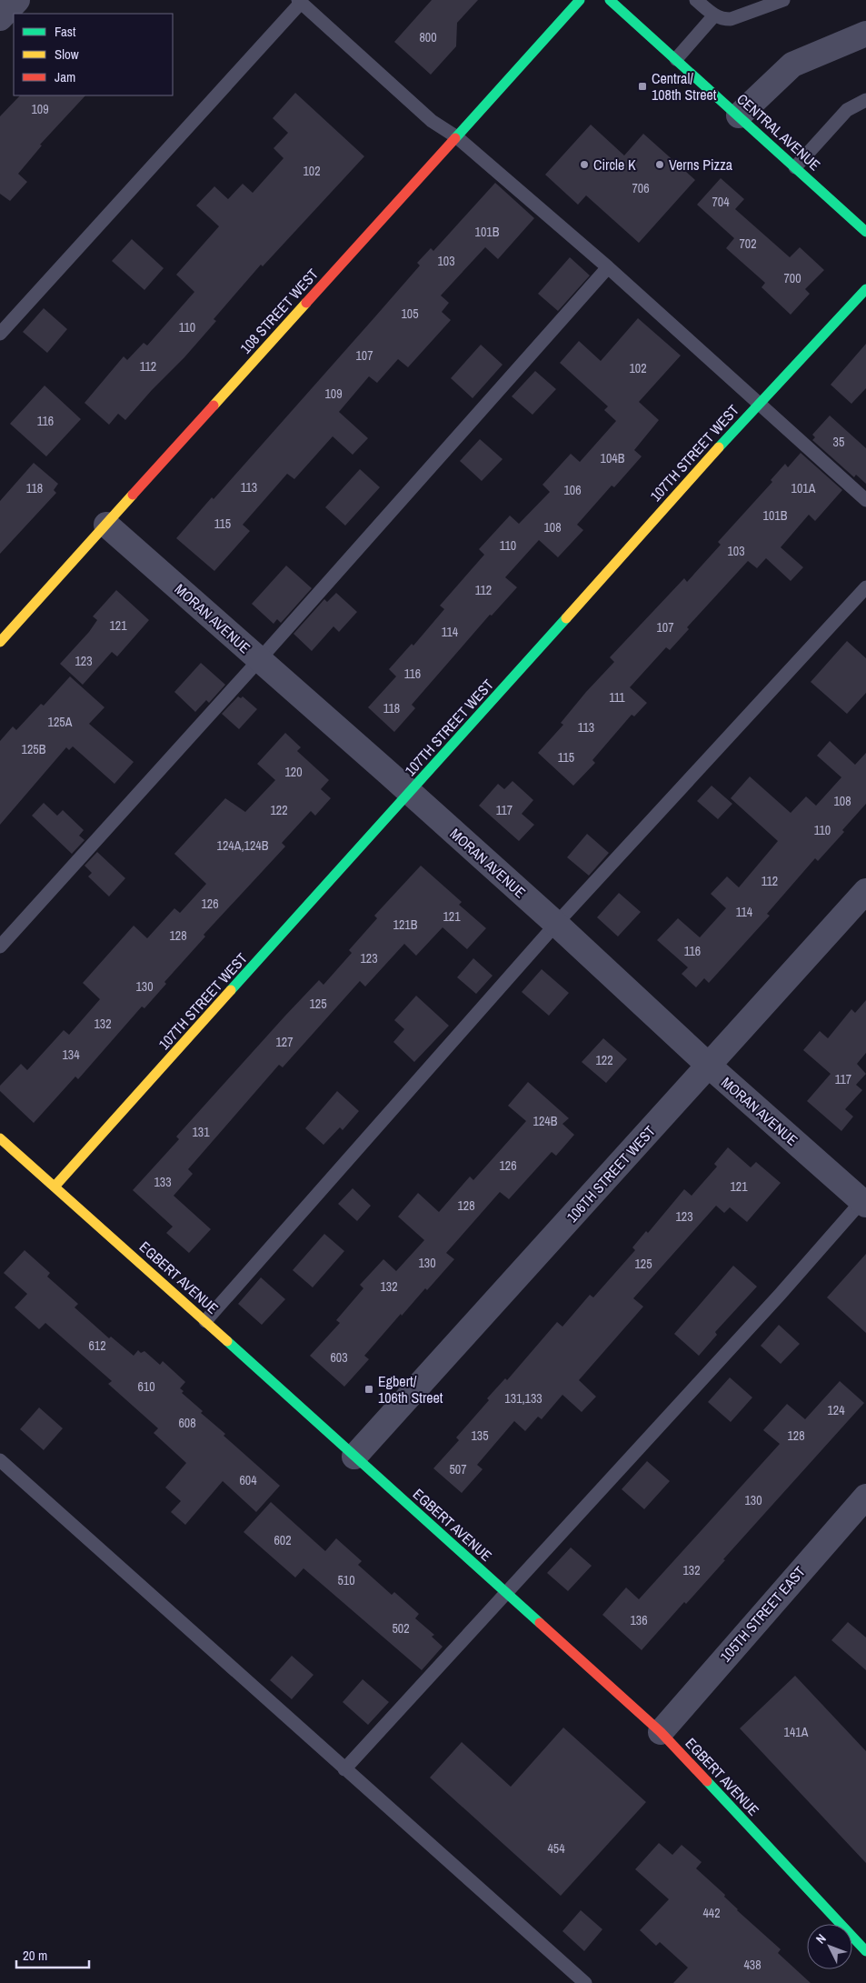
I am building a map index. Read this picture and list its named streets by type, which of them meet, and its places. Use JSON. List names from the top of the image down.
{
  "streets": {
    "street": [
      "CENTRAL AVENUE",
      "108 STREET WEST",
      "107TH STREET WEST",
      "MORAN AVENUE",
      "106TH STREET WEST",
      "EGBERT AVENUE",
      "105TH STREET EAST"
    ]
  },
  "crossings": [
    ["108 STREET WEST", "MORAN AVENUE"],
    ["107TH STREET WEST", "MORAN AVENUE"],
    ["107TH STREET WEST", "EGBERT AVENUE"],
    ["MORAN AVENUE", "106TH STREET WEST"],
    ["106TH STREET WEST", "EGBERT AVENUE"],
    ["EGBERT AVENUE", "105TH STREET EAST"]
  ],
  "places": {
    "transit": ["Central/ 108th Street", "Egbert/ 106th Street"],
    "other": ["Circle K", "Verns Pizza"]
  },
  "house_numbers": [
    "800",
    "109",
    "102",
    "706",
    "704",
    "101B",
    "702",
    "103",
    "700",
    "105",
    "110",
    "107",
    "112",
    "102",
    "109",
    "116",
    "35",
    "104B",
    "113",
    "118",
    "101A",
    "106",
    "101B",
    "115",
    "108",
    "110",
    "103",
    "112",
    "121",
    "107",
    "114",
    "123",
    "116",
    "111",
    "118",
    "125A",
    "113",
    "125B",
    "115",
    "120",
    "108",
    "122",
    "117",
    "110",
    "124A,124B",
    "112",
    "126",
    "114",
    "121",
    "121B",
    "128",
    "116",
    "123",
    "130",
    "125",
    "132",
    "127",
    "134",
    "122",
    "117",
    "124B",
    "131",
    "126",
    "133",
    "121",
    "128",
    "123",
    "130",
    "125",
    "132",
    "612",
    "603",
    "610",
    "131,133",
    "124",
    "608",
    "135",
    "128",
    "507",
    "604",
    "130",
    "602",
    "132",
    "510",
    "136",
    "502",
    "141A",
    "454",
    "442",
    "438"
  ],
  "legend": ["Fast", "Slow", "Jam"],
  "scale_bar": "20 m",
  "north": "top left"
}
